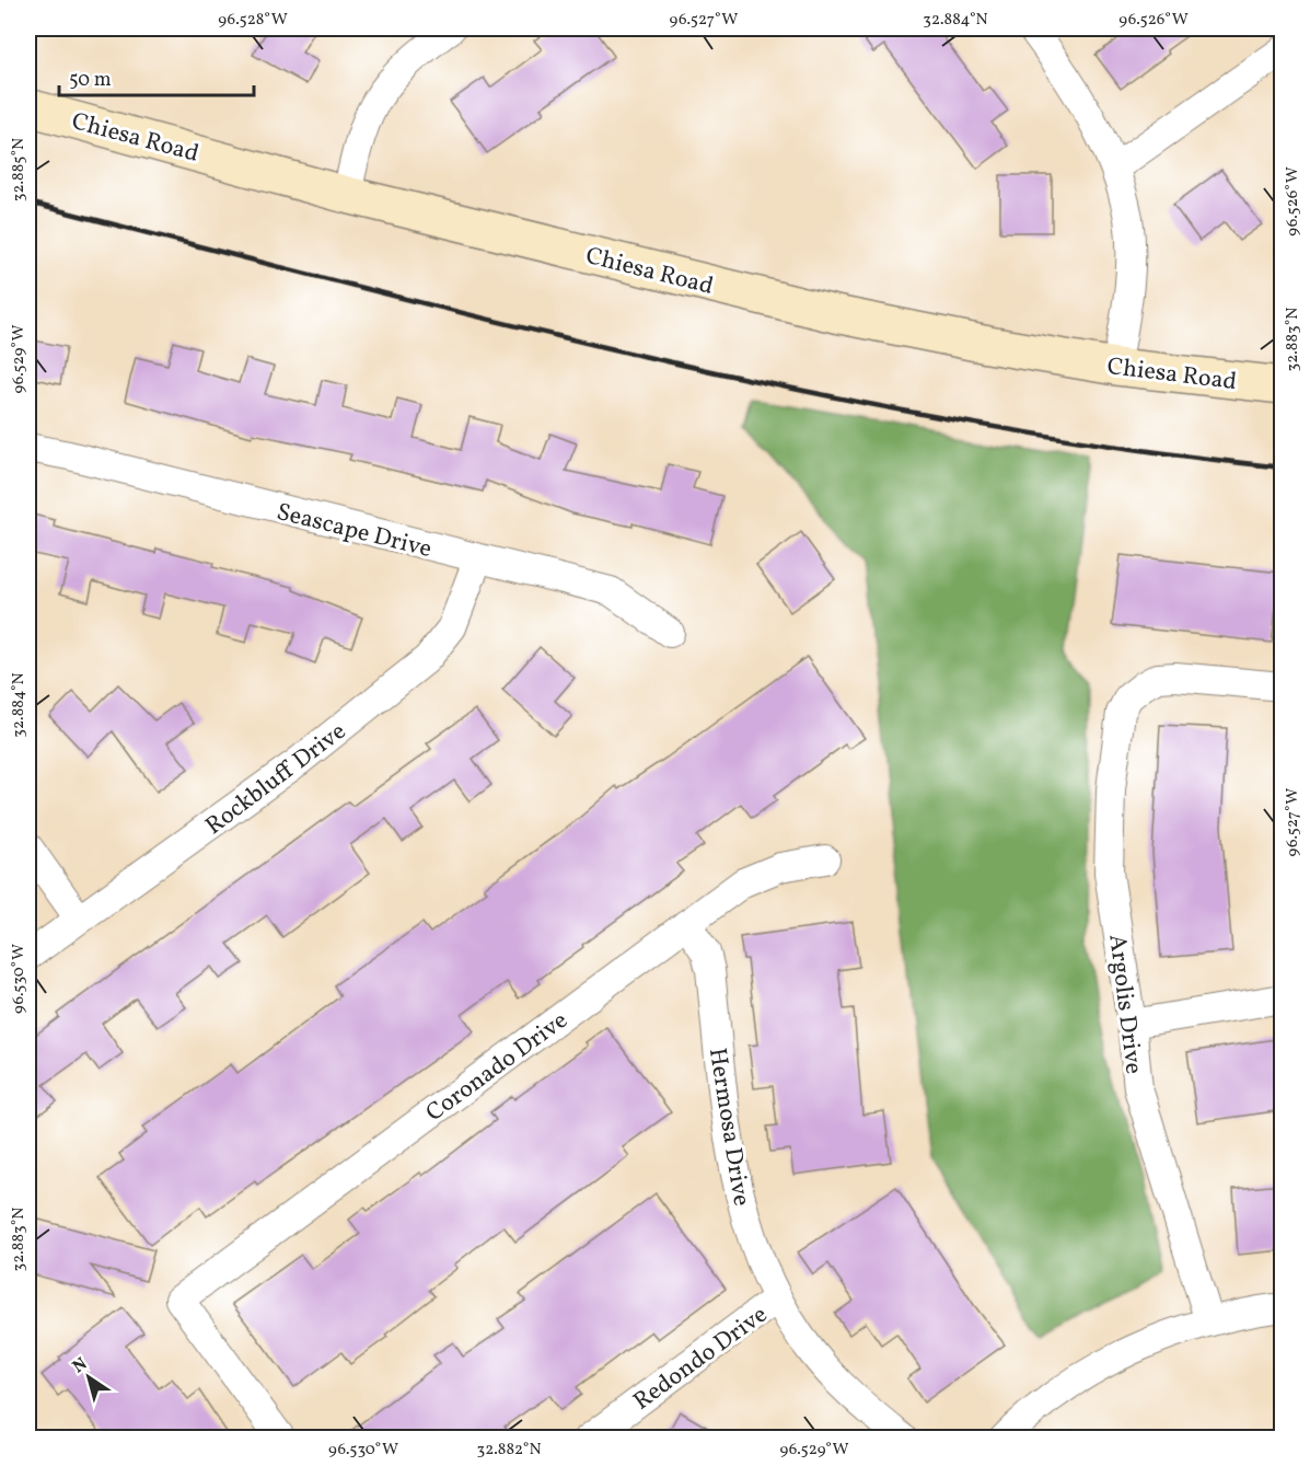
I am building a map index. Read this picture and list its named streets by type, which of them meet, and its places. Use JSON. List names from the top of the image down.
{
  "streets": {
    "main road": ["Chiesa Road"],
    "street": [
      "Seascape Drive",
      "Rockbluff Drive",
      "Argolis Drive",
      "Coronado Drive",
      "Hermosa Drive",
      "Redondo Drive"
    ]
  },
  "crossings": [
    ["Seascape Drive", "Rockbluff Drive"],
    ["Coronado Drive", "Hermosa Drive"],
    ["Hermosa Drive", "Redondo Drive"]
  ],
  "scale_bar": "50 m",
  "north": "top left",
  "coordinates": [
    "96.528°W",
    "96.527°W",
    "32.884°N",
    "96.526°W",
    "32.885°N",
    "32.883°N",
    "96.529°W",
    "96.530°W",
    "32.882°N"
  ]
}
